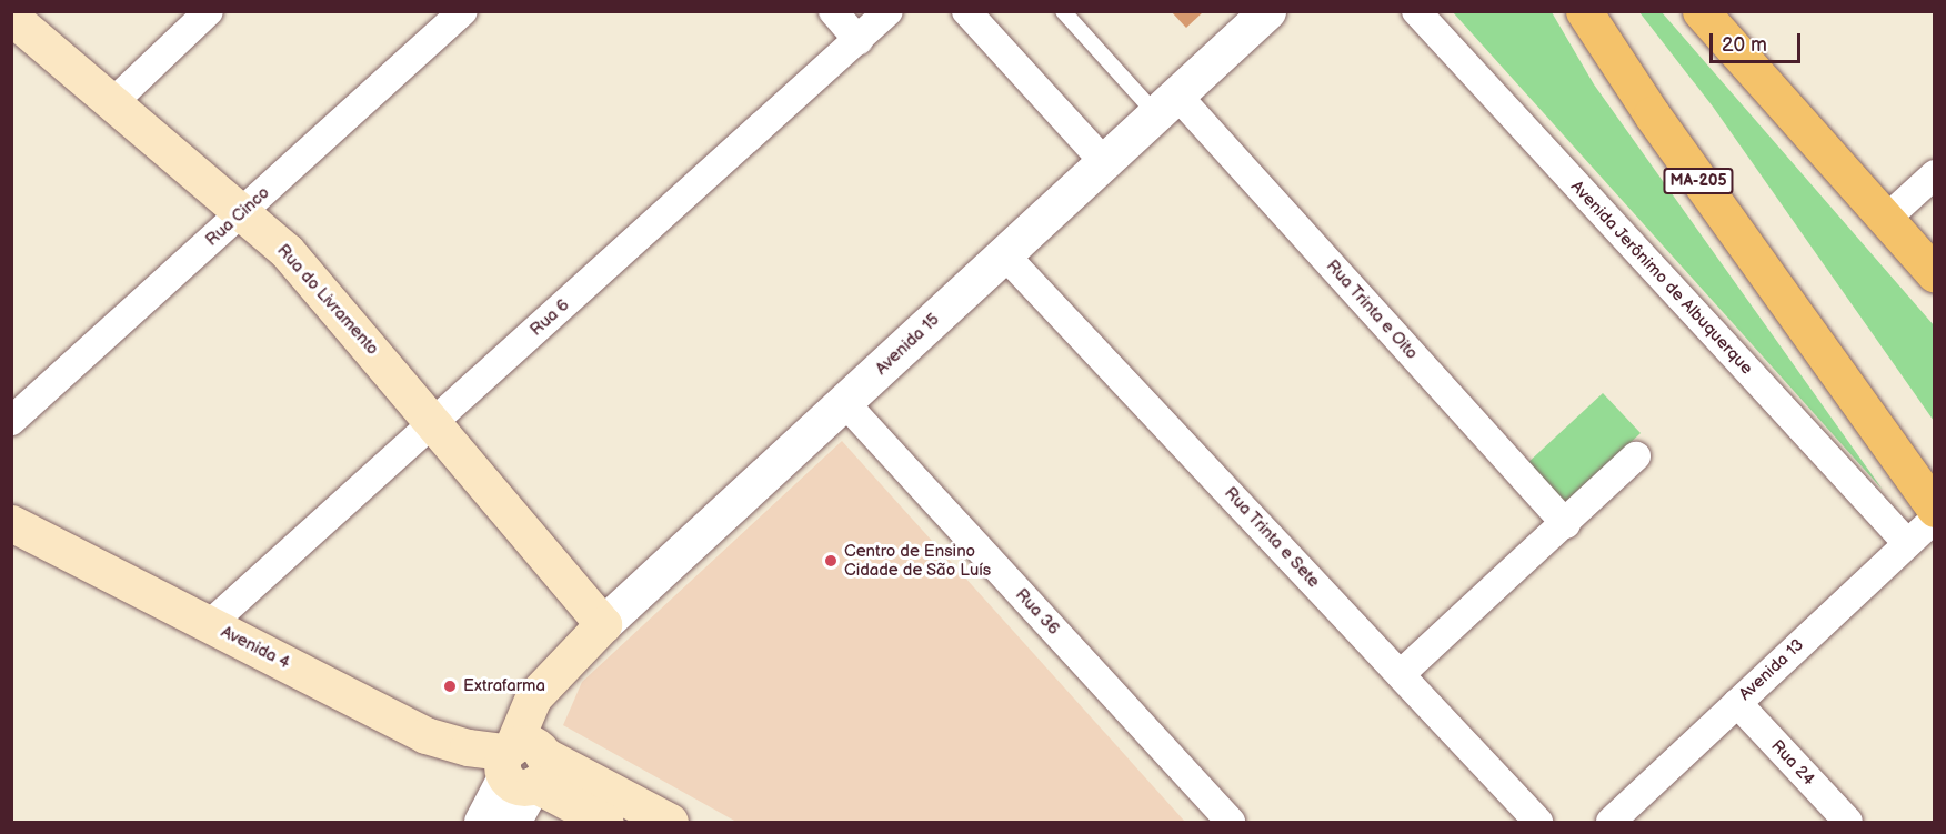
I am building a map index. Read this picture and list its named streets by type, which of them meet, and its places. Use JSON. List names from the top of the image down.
{
  "streets": {
    "main road": [
      "MA-205",
      "Rua do Livramento",
      "Avenida 15",
      "Avenida 4"
    ],
    "street": [
      "Rua Cinco",
      "Avenida Jerônimo de Albuquerque",
      "Rua Trinta e Oito",
      "Rua 6",
      "Rua Trinta e Sete",
      "Rua 36",
      "Avenida 13",
      "Rua 24"
    ]
  },
  "crossings": [
    ["Rua Cinco", "Rua do Livramento"],
    ["Avenida Jerônimo de Albuquerque", "Avenida 13"],
    ["Rua do Livramento", "Rua 6"],
    ["Rua do Livramento", "Avenida 15"],
    ["Rua Trinta e Oito", "Avenida 15"],
    ["Rua 6", "Avenida 4"],
    ["Avenida 15", "Rua Trinta e Sete"],
    ["Avenida 15", "Rua 36"],
    ["Avenida 15", "Avenida 4"],
    ["Avenida 13", "Rua 24"]
  ],
  "places": ["Centro de Ensino Cidade de São Luís", "Extrafarma"],
  "scale_bar": "20 m"
}
